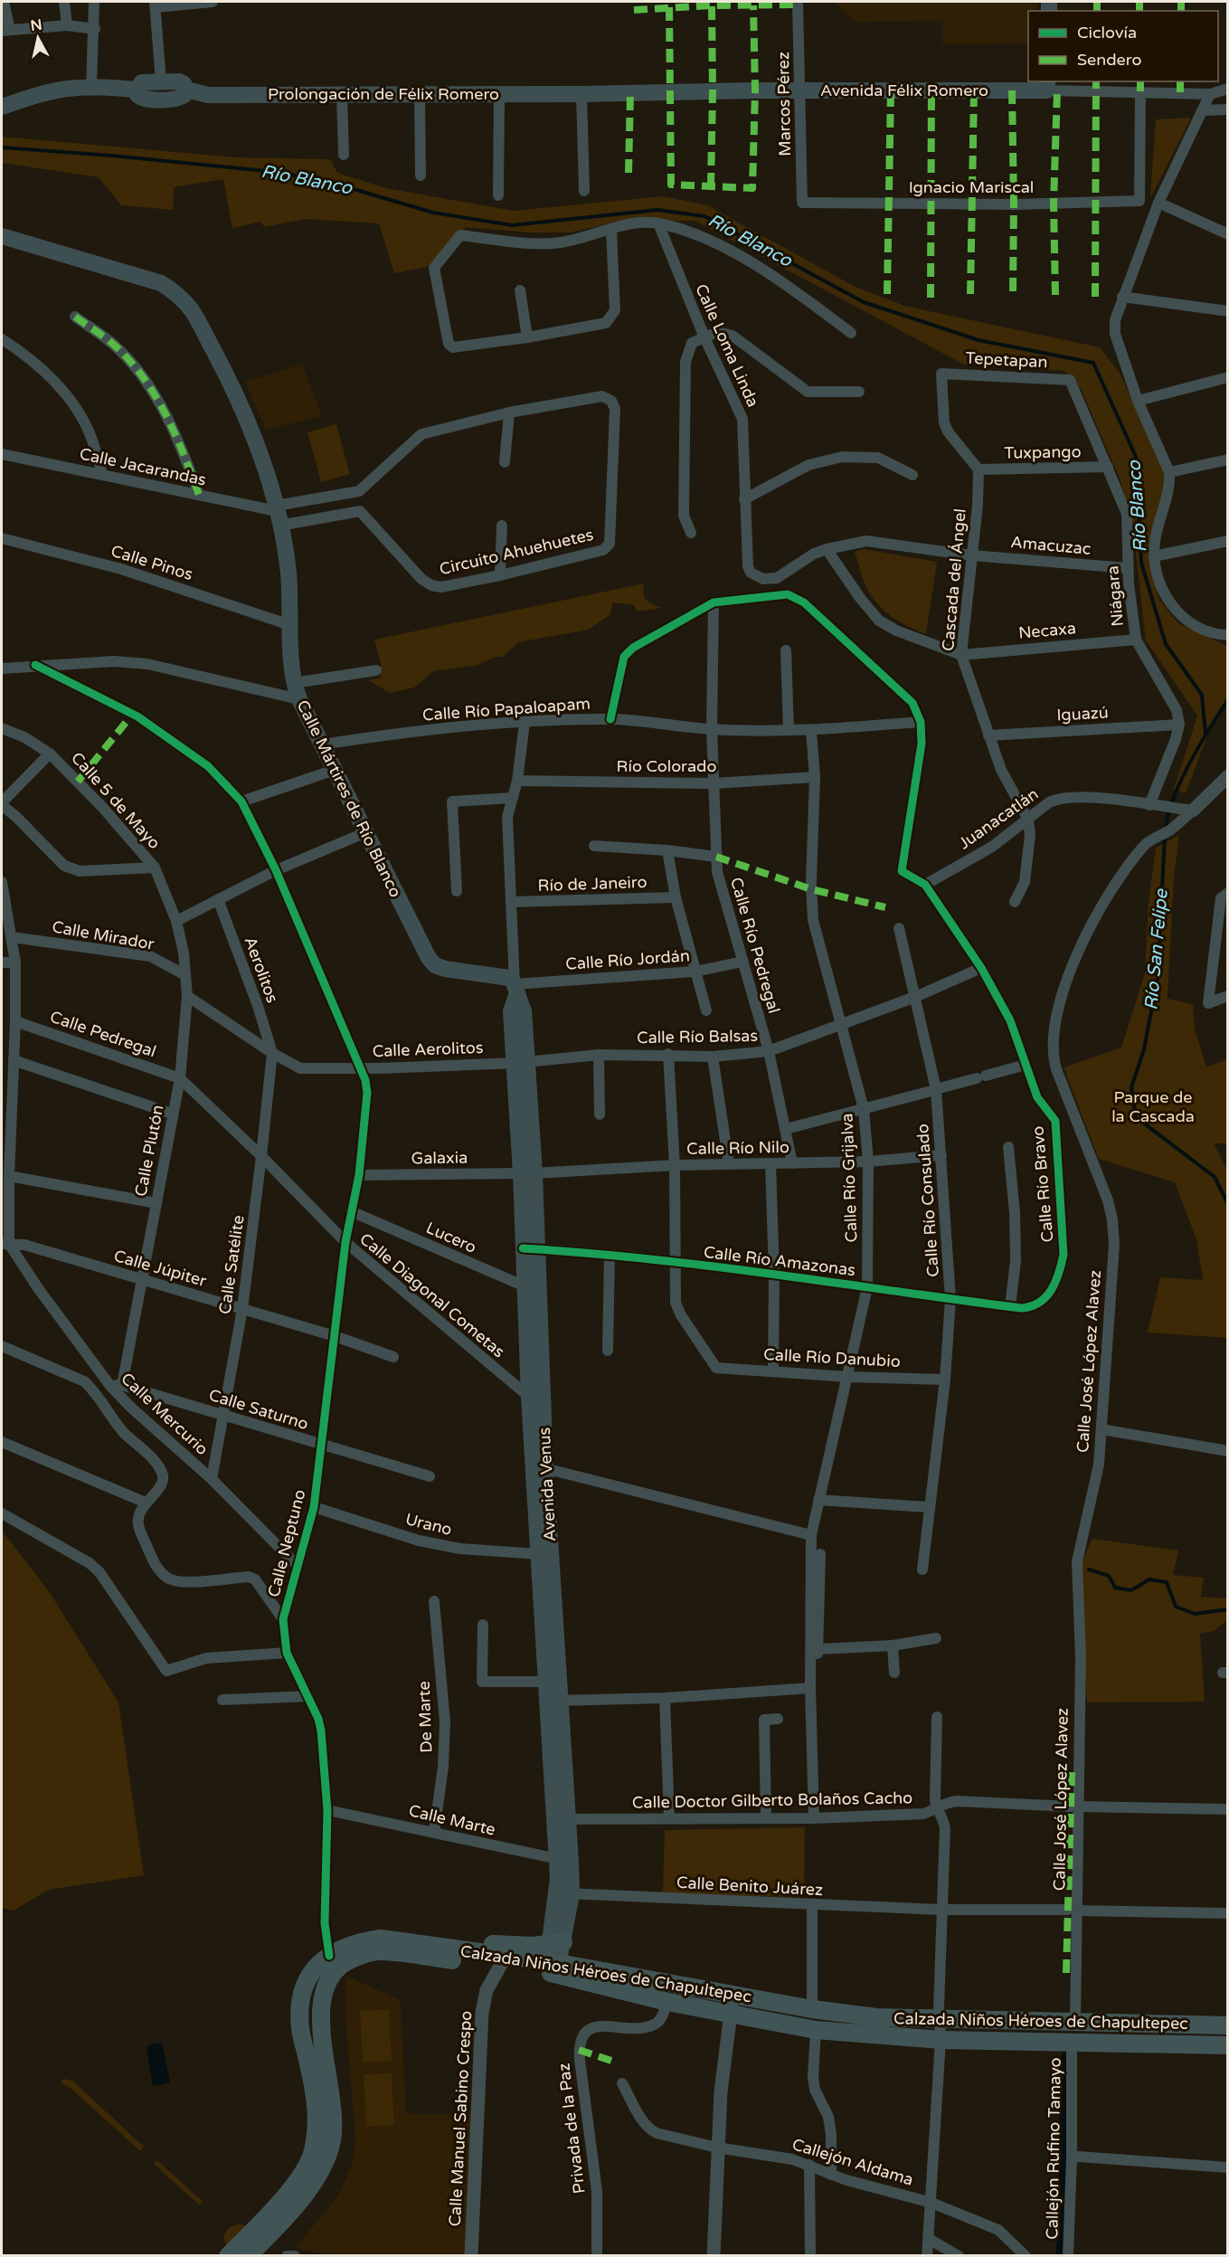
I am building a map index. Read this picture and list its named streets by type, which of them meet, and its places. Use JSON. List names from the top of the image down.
{
  "streets": {
    "main road": [
      "Avenida Félix Romero",
      "Prolongación de Félix Romero",
      "Calle Mártires de Río Blanco",
      "Avenida Venus",
      "Calzada Niños Héroes de Chapultepec"
    ],
    "street": [
      "Marcos Pérez",
      "Ignacio Mariscal",
      "Calle Loma Linda",
      "Tepetapan",
      "Tuxpango",
      "Calle Jacarandas",
      "Amacuzac",
      "Circuito Ahuehuetes",
      "Calle Pinos",
      "Cascada del Ángel",
      "Niágara",
      "Necaxa",
      "Calle Río Papaloapam",
      "Iguazú",
      "Río Colorado",
      "Calle 5 de Mayo",
      "Juanacatlán",
      "Río de Janeiro",
      "Calle Mirador",
      "Calle Río Pedregal",
      "Calle Río Jordán",
      "Aerolitos",
      "Calle Pedregal",
      "Calle Río Balsas",
      "Calle Aerolitos",
      "Calle Río Nilo",
      "Calle Plutón",
      "Galaxia",
      "Calle Río Grijalva",
      "Calle Río Bravo",
      "Calle Río Consulado",
      "Lucero",
      "Calle Río Amazonas",
      "Calle Satélite",
      "Calle Júpiter",
      "Calle Diagonal Cometas",
      "Calle Río Danubio",
      "Calle José López Alavez",
      "Calle Saturno",
      "Calle Mercurio",
      "Urano",
      "Calle Neptuno",
      "De Marte",
      "Calle Doctor Gilberto Bolaños Cacho",
      "Calle Marte",
      "Calle Benito Juárez",
      "Calle Manuel Sabino Crespo",
      "Privada de la Paz",
      "Callejón Rufino Tamayo",
      "Callejón Aldama"
    ]
  },
  "crossings": [
    ["Avenida Félix Romero", "Prolongación de Félix Romero"],
    ["Avenida Félix Romero", "Marcos Pérez"],
    ["Avenida Félix Romero", "Ignacio Mariscal"],
    ["Marcos Pérez", "Ignacio Mariscal"],
    ["Calle Loma Linda", "Amacuzac"],
    ["Tepetapan", "Tuxpango"],
    ["Tepetapan", "Cascada del Ángel"],
    ["Tepetapan", "Niágara"],
    ["Tuxpango", "Cascada del Ángel"],
    ["Tuxpango", "Niágara"],
    ["Calle Jacarandas", "Circuito Ahuehuetes"],
    ["Calle Jacarandas", "Calle Mártires de Río Blanco"],
    ["Amacuzac", "Cascada del Ángel"],
    ["Amacuzac", "Niágara"],
    ["Circuito Ahuehuetes", "Calle Mártires de Río Blanco"],
    ["Calle Pinos", "Calle Mártires de Río Blanco"],
    ["Cascada del Ángel", "Necaxa"],
    ["Cascada del Ángel", "Iguazú"],
    ["Cascada del Ángel", "Juanacatlán"],
    ["Niágara", "Necaxa"],
    ["Niágara", "Iguazú"],
    ["Calle Río Papaloapam", "Calle Mártires de Río Blanco"],
    ["Calle Río Papaloapam", "Calle Río Pedregal"],
    ["Calle Río Papaloapam", "Calle Río Grijalva"],
    ["Río Colorado", "Calle Río Pedregal"],
    ["Río Colorado", "Calle Río Grijalva"],
    ["Calle Mártires de Río Blanco", "Calle Río Jordán"],
    ["Calle Mártires de Río Blanco", "Avenida Venus"],
    ["Calle 5 de Mayo", "Calle Plutón"],
    ["Juanacatlán", "Calle Río Bravo"],
    ["Juanacatlán", "Calle José López Alavez"],
    ["Calle Mirador", "Calle Plutón"],
    ["Calle Río Pedregal", "Calle Río Jordán"],
    ["Calle Río Pedregal", "Calle Río Balsas"],
    ["Calle Río Pedregal", "Calle Río Nilo"],
    ["Calle Río Jordán", "Avenida Venus"],
    ["Aerolitos", "Calle Aerolitos"],
    ["Aerolitos", "Calle Satélite"],
    ["Calle Pedregal", "Calle Plutón"],
    ["Calle Pedregal", "Calle Diagonal Cometas"],
    ["Calle Río Balsas", "Calle Aerolitos"],
    ["Calle Río Balsas", "Calle Río Grijalva"],
    ["Calle Río Balsas", "Calle Río Bravo"],
    ["Calle Río Balsas", "Calle Río Consulado"],
    ["Calle Río Balsas", "Avenida Venus"],
    ["Calle Aerolitos", "Calle Plutón"],
    ["Calle Aerolitos", "Calle Satélite"],
    ["Calle Aerolitos", "Avenida Venus"],
    ["Calle Aerolitos", "Calle Neptuno"],
    ["Calle Río Nilo", "Galaxia"],
    ["Calle Río Nilo", "Calle Río Grijalva"],
    ["Calle Río Nilo", "Calle Río Consulado"],
    ["Calle Río Nilo", "Avenida Venus"],
    ["Calle Plutón", "Calle Júpiter"],
    ["Calle Plutón", "Calle Diagonal Cometas"],
    ["Calle Plutón", "Calle Saturno"],
    ["Calle Plutón", "Calle Mercurio"],
    ["Galaxia", "Avenida Venus"],
    ["Galaxia", "Calle Neptuno"],
    ["Calle Río Grijalva", "Calle Río Amazonas"],
    ["Calle Río Grijalva", "Calle Río Danubio"],
    ["Calle Río Bravo", "Calle Río Amazonas"],
    ["Calle Río Bravo", "Calle José López Alavez"],
    ["Calle Río Consulado", "Calle Río Amazonas"],
    ["Calle Río Consulado", "Calle Río Danubio"],
    ["Lucero", "Avenida Venus"],
    ["Lucero", "Calle Neptuno"],
    ["Calle Río Amazonas", "Calle Río Danubio"],
    ["Calle Río Amazonas", "Avenida Venus"],
    ["Calle Satélite", "Calle Júpiter"],
    ["Calle Satélite", "Calle Diagonal Cometas"],
    ["Calle Satélite", "Calle Saturno"],
    ["Calle Satélite", "Calle Mercurio"],
    ["Calle Júpiter", "Calle Mercurio"],
    ["Calle Júpiter", "Calle Neptuno"],
    ["Calle Diagonal Cometas", "Avenida Venus"],
    ["Calle Diagonal Cometas", "Calle Neptuno"],
    ["Calle José López Alavez", "Calle Doctor Gilberto Bolaños Cacho"],
    ["Calle José López Alavez", "Calle Benito Juárez"],
    ["Calle José López Alavez", "Calzada Niños Héroes de Chapultepec"],
    ["Calle Saturno", "Calle Mercurio"],
    ["Calle Saturno", "Calle Neptuno"],
    ["Calle Mercurio", "Calle Neptuno"],
    ["Avenida Venus", "Urano"],
    ["Avenida Venus", "Calle Doctor Gilberto Bolaños Cacho"],
    ["Avenida Venus", "Calle Marte"],
    ["Avenida Venus", "Calle Benito Juárez"],
    ["Avenida Venus", "Calzada Niños Héroes de Chapultepec"],
    ["Urano", "Calle Neptuno"],
    ["Calle Neptuno", "Calle Marte"],
    ["Calle Neptuno", "Calzada Niños Héroes de Chapultepec"],
    ["De Marte", "Calle Marte"],
    ["Calzada Niños Héroes de Chapultepec", "Calle Manuel Sabino Crespo"],
    ["Calzada Niños Héroes de Chapultepec", "Privada de la Paz"],
    ["Calzada Niños Héroes de Chapultepec", "Callejón Rufino Tamayo"]
  ],
  "water": ["Río Blanco", "Río San Felipe"],
  "parks": ["Parque de la Cascada"],
  "legend": ["Ciclovía", "Sendero"],
  "north": "top"
}
